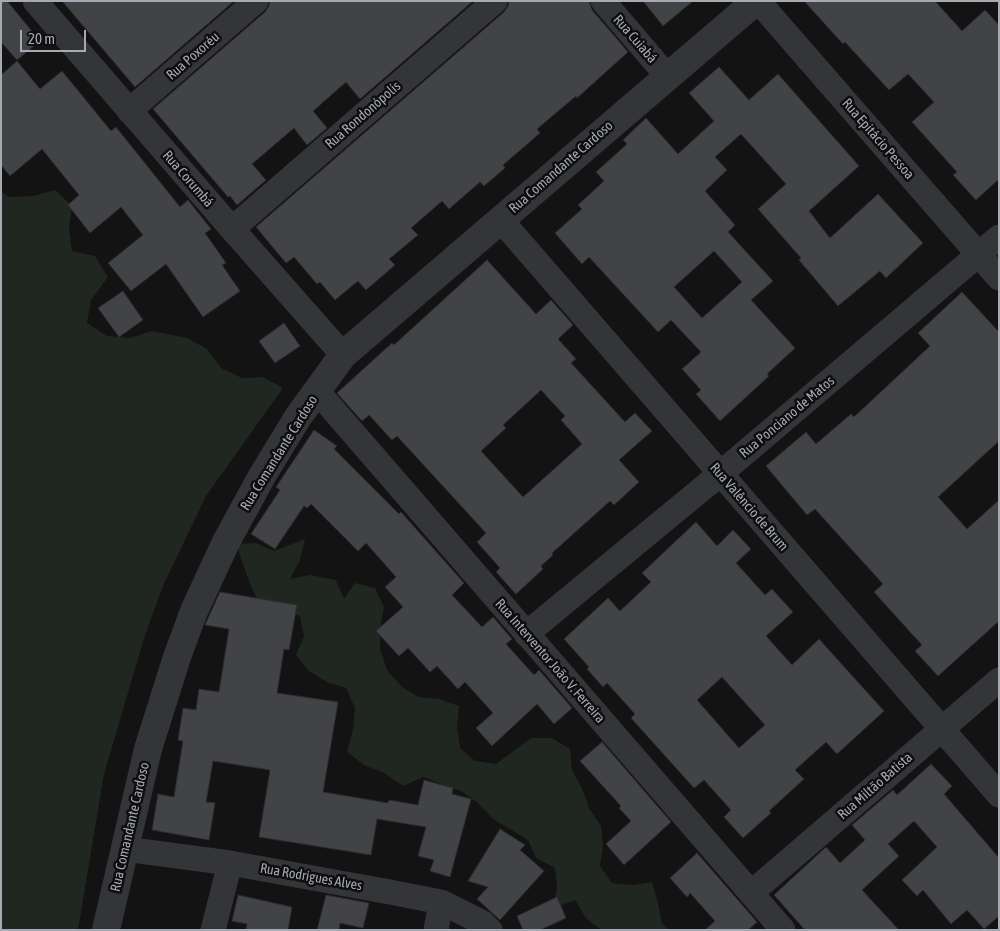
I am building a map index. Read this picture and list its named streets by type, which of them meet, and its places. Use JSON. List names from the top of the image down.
{
  "streets": {
    "street": [
      "Rua Cuiabá",
      "Rua Poxoréu",
      "Rua Rondonópolis",
      "Rua Epitácio Pessoa",
      "Rua Comandante Cardoso",
      "Rua Corumbá",
      "Rua Ponciano de Matos",
      "Rua Valêncio de Brum",
      "Rua Interventor João V. Ferreira",
      "Rua Miltão Batista",
      "Rua Rodrigues Alves"
    ]
  },
  "crossings": [
    ["Rua Cuiabá", "Rua Comandante Cardoso"],
    ["Rua Poxoréu", "Rua Corumbá"],
    ["Rua Rondonópolis", "Rua Corumbá"],
    ["Rua Epitácio Pessoa", "Rua Comandante Cardoso"],
    ["Rua Epitácio Pessoa", "Rua Ponciano de Matos"],
    ["Rua Comandante Cardoso", "Rua Corumbá"],
    ["Rua Comandante Cardoso", "Rua Valêncio de Brum"],
    ["Rua Comandante Cardoso", "Rua Interventor João V. Ferreira"],
    ["Rua Comandante Cardoso", "Rua Rodrigues Alves"],
    ["Rua Ponciano de Matos", "Rua Valêncio de Brum"],
    ["Rua Ponciano de Matos", "Rua Interventor João V. Ferreira"],
    ["Rua Valêncio de Brum", "Rua Miltão Batista"],
    ["Rua Interventor João V. Ferreira", "Rua Miltão Batista"]
  ],
  "scale_bar": "20 m"
}
